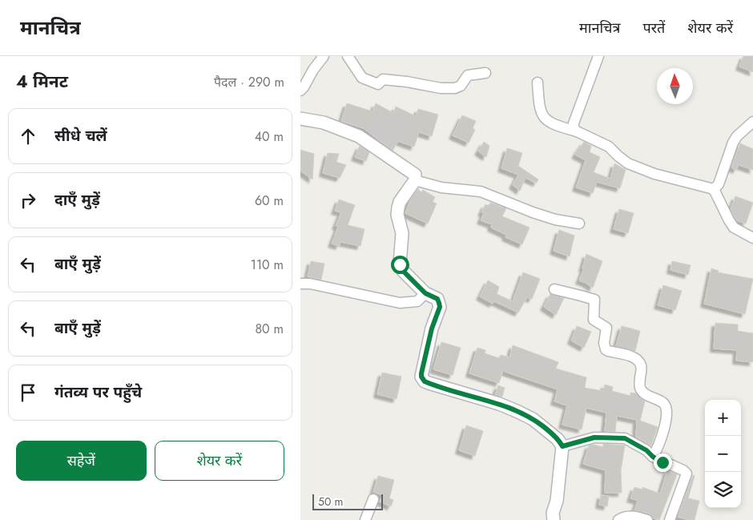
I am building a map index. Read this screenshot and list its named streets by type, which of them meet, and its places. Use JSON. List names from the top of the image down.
{
  "scale_bar": "50 m",
  "north": "top",
  "page": {
    "header": "मानचित्र",
    "nav": ["मानचित्र", "परतें", "शेयर करें"],
    "heading": ["4 मिनट", "पैदल · 290 m"],
    "list": [
      ["सीधे चलें", "40 m"],
      ["दाएँ मुड़ें", "60 m"],
      ["बाएँ मुड़ें", "110 m"],
      ["बाएँ मुड़ें", "80 m"],
      "गंतव्य पर पहुँचे"
    ],
    "map_buttons": ["+", "−"],
    "buttons": ["सहेजें", "शेयर करें"],
    "scale": "50 m"
  }
}
